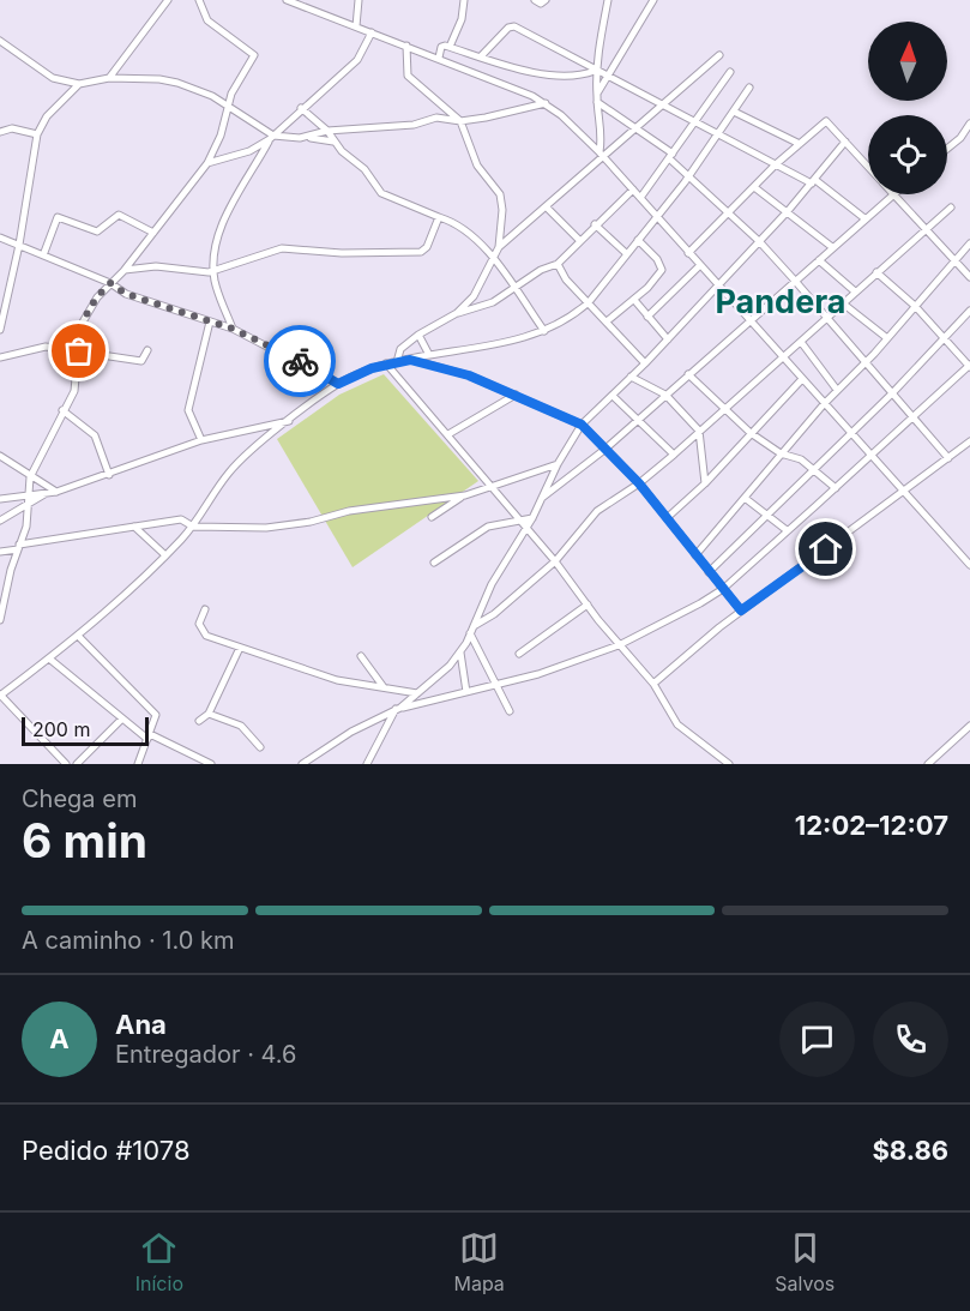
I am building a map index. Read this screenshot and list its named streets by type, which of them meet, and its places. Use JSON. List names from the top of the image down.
{
  "districts": ["Pandera"],
  "scale_bar": "200 m",
  "north": "top",
  "page": {
    "scale": "200 m",
    "heading": ["6 min", "Chega em", "12:02–12:07"],
    "panel": [
      "Ana",
      "Entregador · 4.6",
      "Pedido #1078",
      "$8.86"
    ],
    "bar": "A caminho · 1.0 km",
    "round": "A",
    "tabs": ["Início", "Mapa", "Salvos"]
  }
}
